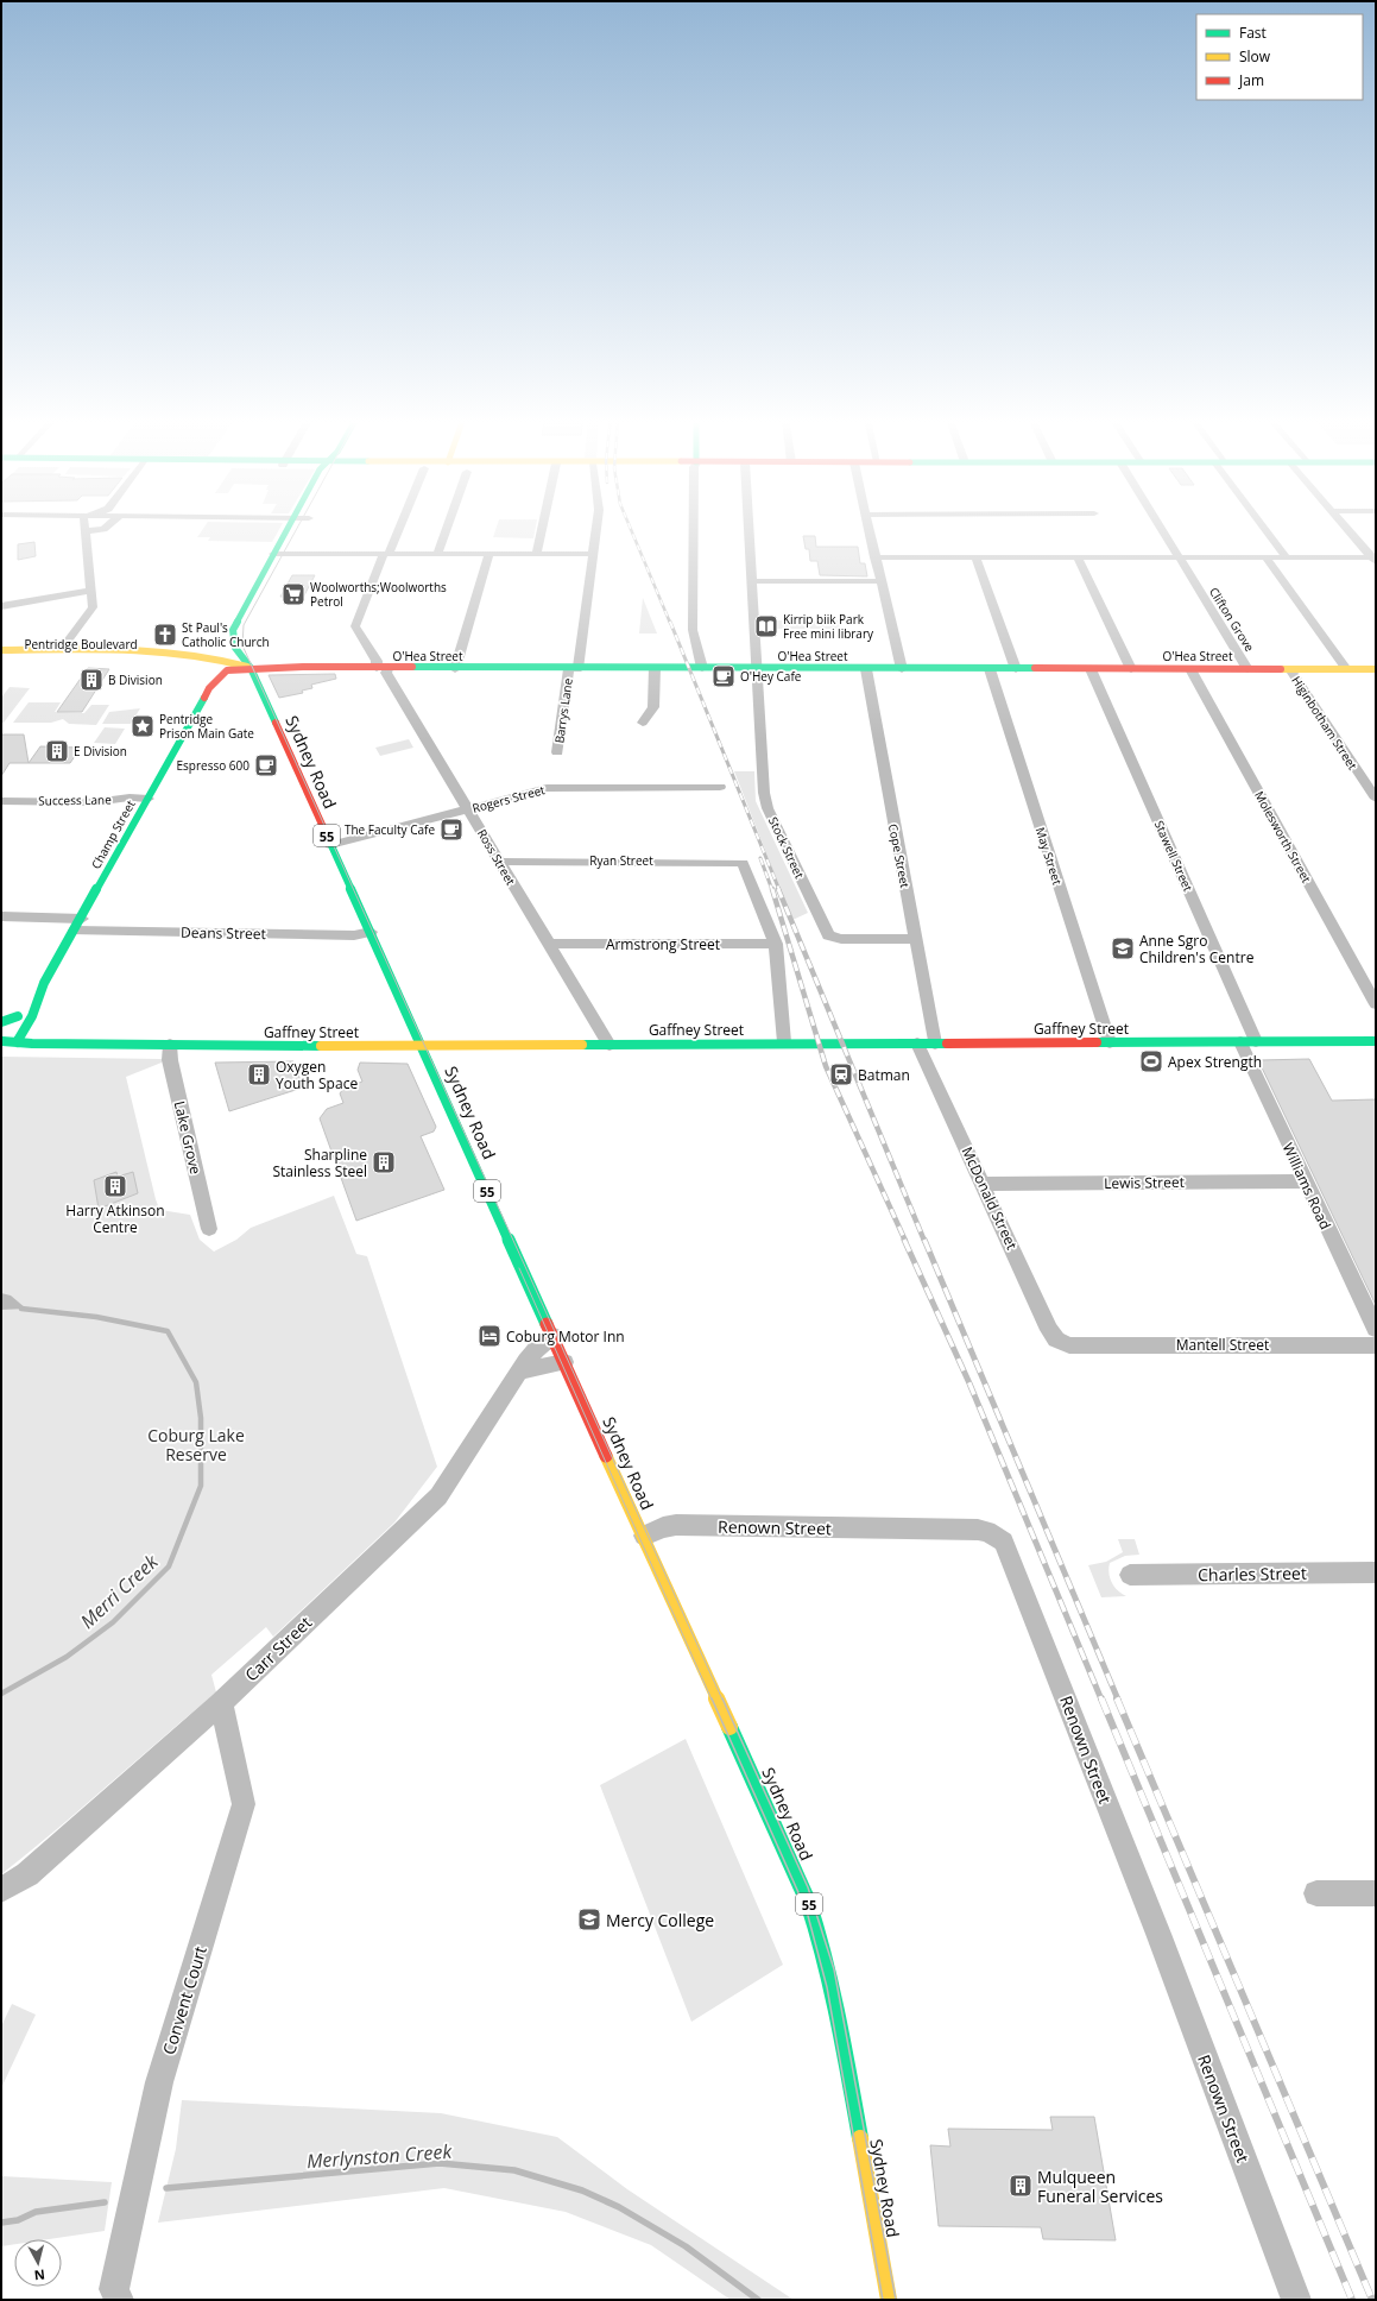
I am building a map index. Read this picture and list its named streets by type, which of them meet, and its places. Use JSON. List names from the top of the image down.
{
  "streets": {
    "main road": [
      "Pentridge Boulevard",
      "O'Hea Street",
      "Sydney Road",
      "Champ Street",
      "55",
      "Gaffney Street"
    ],
    "street": [
      "Clifton Grove",
      "Barrys Lane",
      "Higinbotham Street",
      "Rogers Street",
      "Success Lane",
      "Molesworth Street",
      "Stock Street",
      "Cope Street",
      "May Street",
      "Stawell Street",
      "Ross Street",
      "Ryan Street",
      "Deans Street",
      "Armstrong Street",
      "Lake Grove",
      "Lewis Street",
      "Williams Road",
      "McDonald Street",
      "Mantell Street",
      "Renown Street",
      "Charles Street",
      "Carr Street",
      "Convent Court"
    ]
  },
  "crossings": [
    ["Clifton Grove", "O'Hea Street"],
    ["Pentridge Boulevard", "O'Hea Street"],
    ["Pentridge Boulevard", "Sydney Road"],
    ["Pentridge Boulevard", "Champ Street"],
    ["O'Hea Street", "Barrys Lane"],
    ["O'Hea Street", "Higinbotham Street"],
    ["O'Hea Street", "Sydney Road"],
    ["O'Hea Street", "Champ Street"],
    ["O'Hea Street", "Molesworth Street"],
    ["O'Hea Street", "Stock Street"],
    ["O'Hea Street", "Cope Street"],
    ["O'Hea Street", "May Street"],
    ["O'Hea Street", "Stawell Street"],
    ["O'Hea Street", "Ross Street"],
    ["Sydney Road", "Rogers Street"],
    ["Sydney Road", "Champ Street"],
    ["Sydney Road", "Deans Street"],
    ["Sydney Road", "Gaffney Street"],
    ["Sydney Road", "Renown Street"],
    ["Sydney Road", "Carr Street"],
    ["Rogers Street", "Ross Street"],
    ["Success Lane", "Champ Street"],
    ["Champ Street", "Deans Street"],
    ["Champ Street", "Gaffney Street"],
    ["Stock Street", "Cope Street"],
    ["Cope Street", "Gaffney Street"],
    ["May Street", "Gaffney Street"],
    ["Stawell Street", "Gaffney Street"],
    ["Stawell Street", "Williams Road"],
    ["Ross Street", "Ryan Street"],
    ["Ross Street", "Armstrong Street"],
    ["Ross Street", "Gaffney Street"],
    ["Ryan Street", "Armstrong Street"],
    ["Gaffney Street", "Lake Grove"],
    ["Gaffney Street", "Williams Road"],
    ["Gaffney Street", "McDonald Street"],
    ["Lewis Street", "Williams Road"],
    ["Lewis Street", "McDonald Street"],
    ["McDonald Street", "Mantell Street"],
    ["Carr Street", "Convent Court"]
  ],
  "water": ["Merri Creek", "Merlynston Creek"],
  "parks": ["Coburg Lake Reserve"],
  "places": {
    "supermarket": ["Woolworths;Woolworths Petrol"],
    "library": ["Kirrip biik Park Free mini library"],
    "church": ["St Paul's Catholic Church"],
    "cafe": ["O'Hey Cafe", "Espresso 600", "The Faculty Cafe"],
    "building": [
      "B Division",
      "E Division",
      "Oxygen Youth Space",
      "Sharpline Stainless Steel",
      "Harry Atkinson Centre",
      "Mulqueen Funeral Services"
    ],
    "place": ["Pentridge Prison Main Gate"],
    "school or university": ["Anne Sgro Children's Centre", "Mercy College"],
    "sports": ["Apex Strength"],
    "station": ["Batman"],
    "hotel": ["Coburg Motor Inn"]
  },
  "legend": ["Fast", "Slow", "Jam"],
  "north": "bottom"
}
